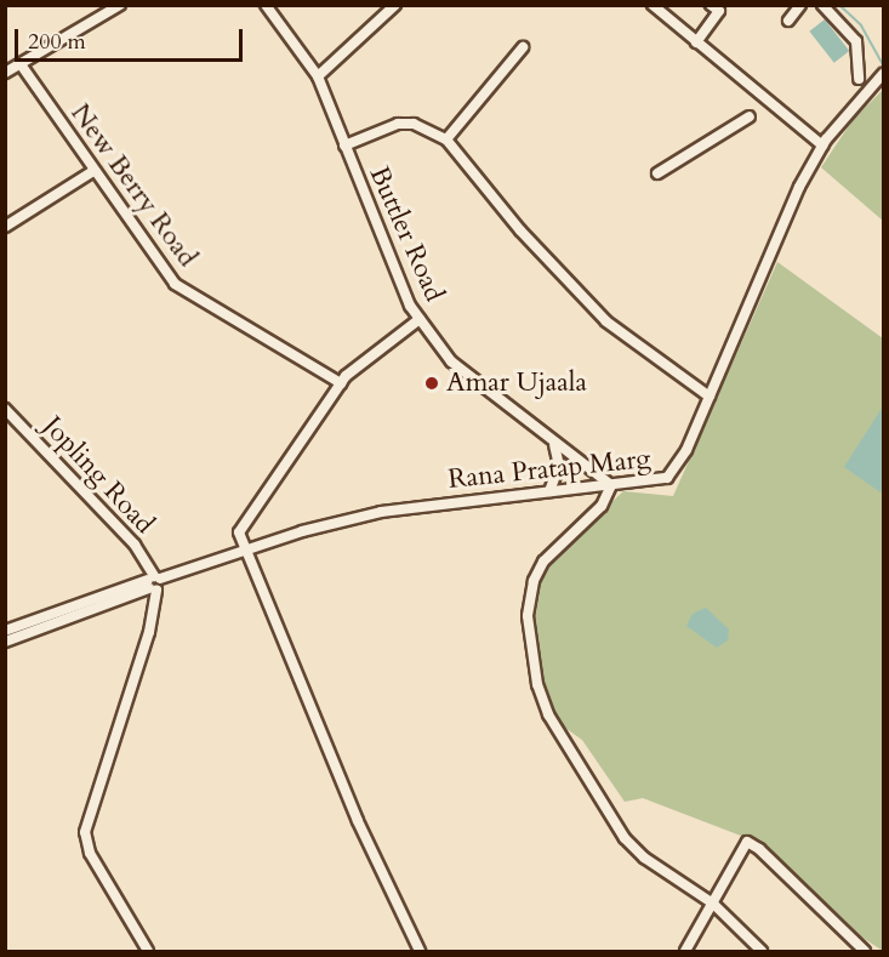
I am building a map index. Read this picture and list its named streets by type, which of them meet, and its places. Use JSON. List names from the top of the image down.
{
  "streets": {
    "street": [
      "New Berry Road",
      "Buttler Road",
      "Rana Pratap Marg",
      "Jopling Road"
    ]
  },
  "crossings": [
    ["Buttler Road", "Rana Pratap Marg"],
    ["Rana Pratap Marg", "Jopling Road"]
  ],
  "places": ["Amar Ujaala"],
  "scale_bar": "200 m"
}
